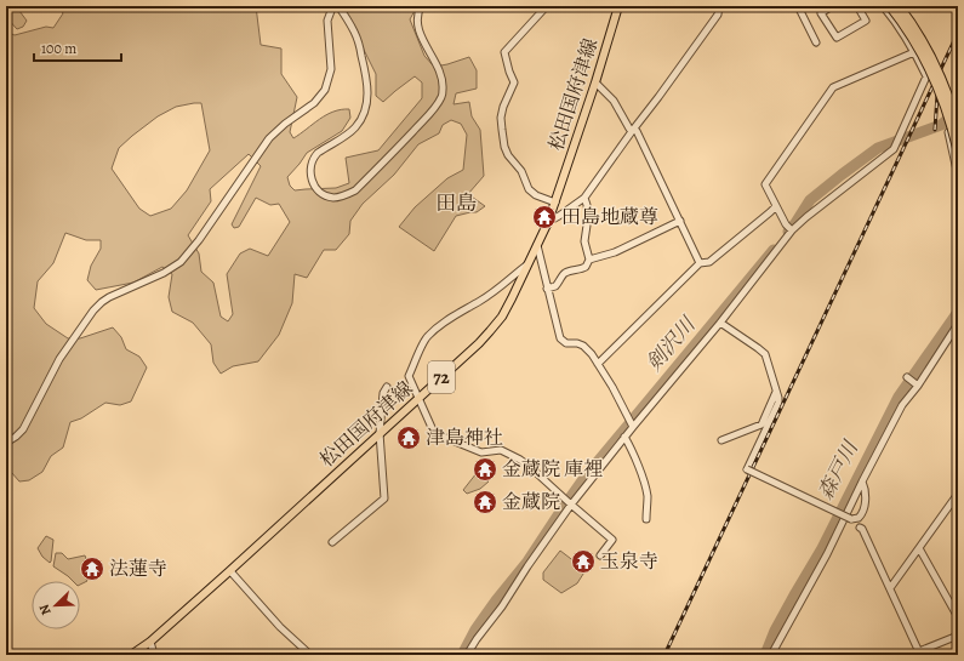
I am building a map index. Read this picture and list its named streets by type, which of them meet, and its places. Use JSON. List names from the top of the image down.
{
  "streets": {
    "main road": ["松田国府津線", "72"]
  },
  "districts": ["田島"],
  "water": ["剣沢川", "森戸川"],
  "places": {
    "temple": [
      "田島地蔵尊",
      "津島神社",
      "金蔵院 庫裡",
      "金蔵院",
      "玉泉寺",
      "法蓮寺"
    ]
  },
  "scale_bar": "100 m",
  "north": "bottom left"
}
